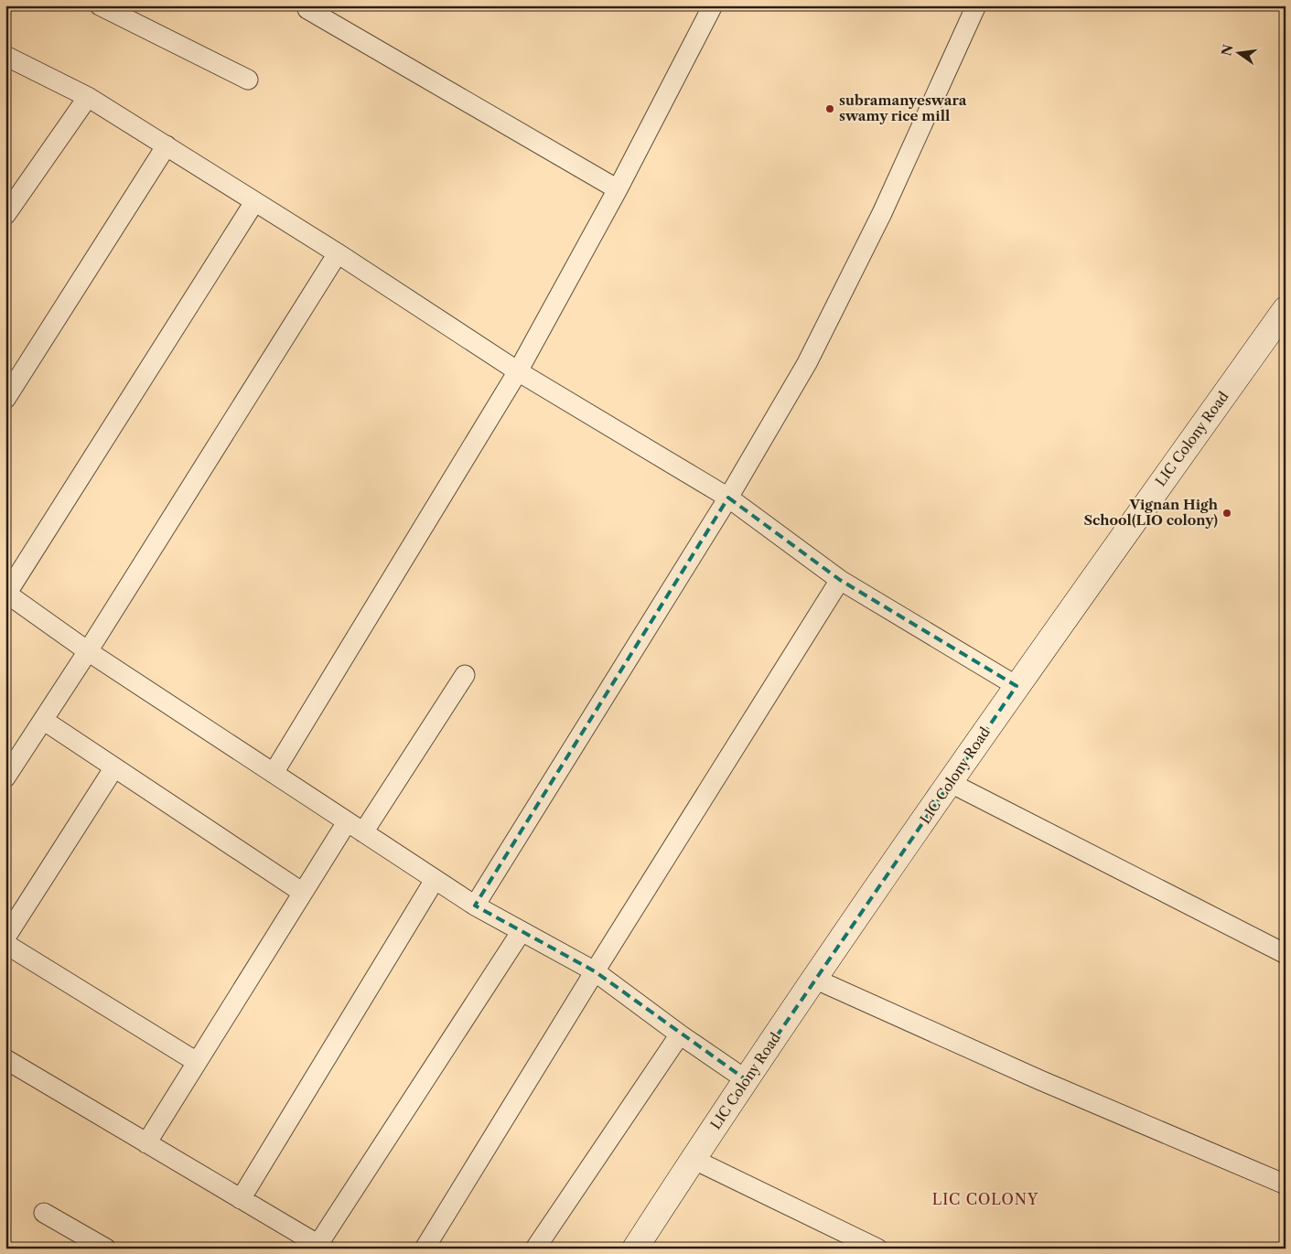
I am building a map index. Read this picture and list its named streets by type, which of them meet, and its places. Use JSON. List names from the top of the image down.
{
  "streets": {
    "main road": ["LIC Colony Road"]
  },
  "districts": ["LIC COLONY"],
  "places": ["subramanyeswara swamy rice mill", "Vignan High School(LIO colony)"],
  "north": "left"
}
